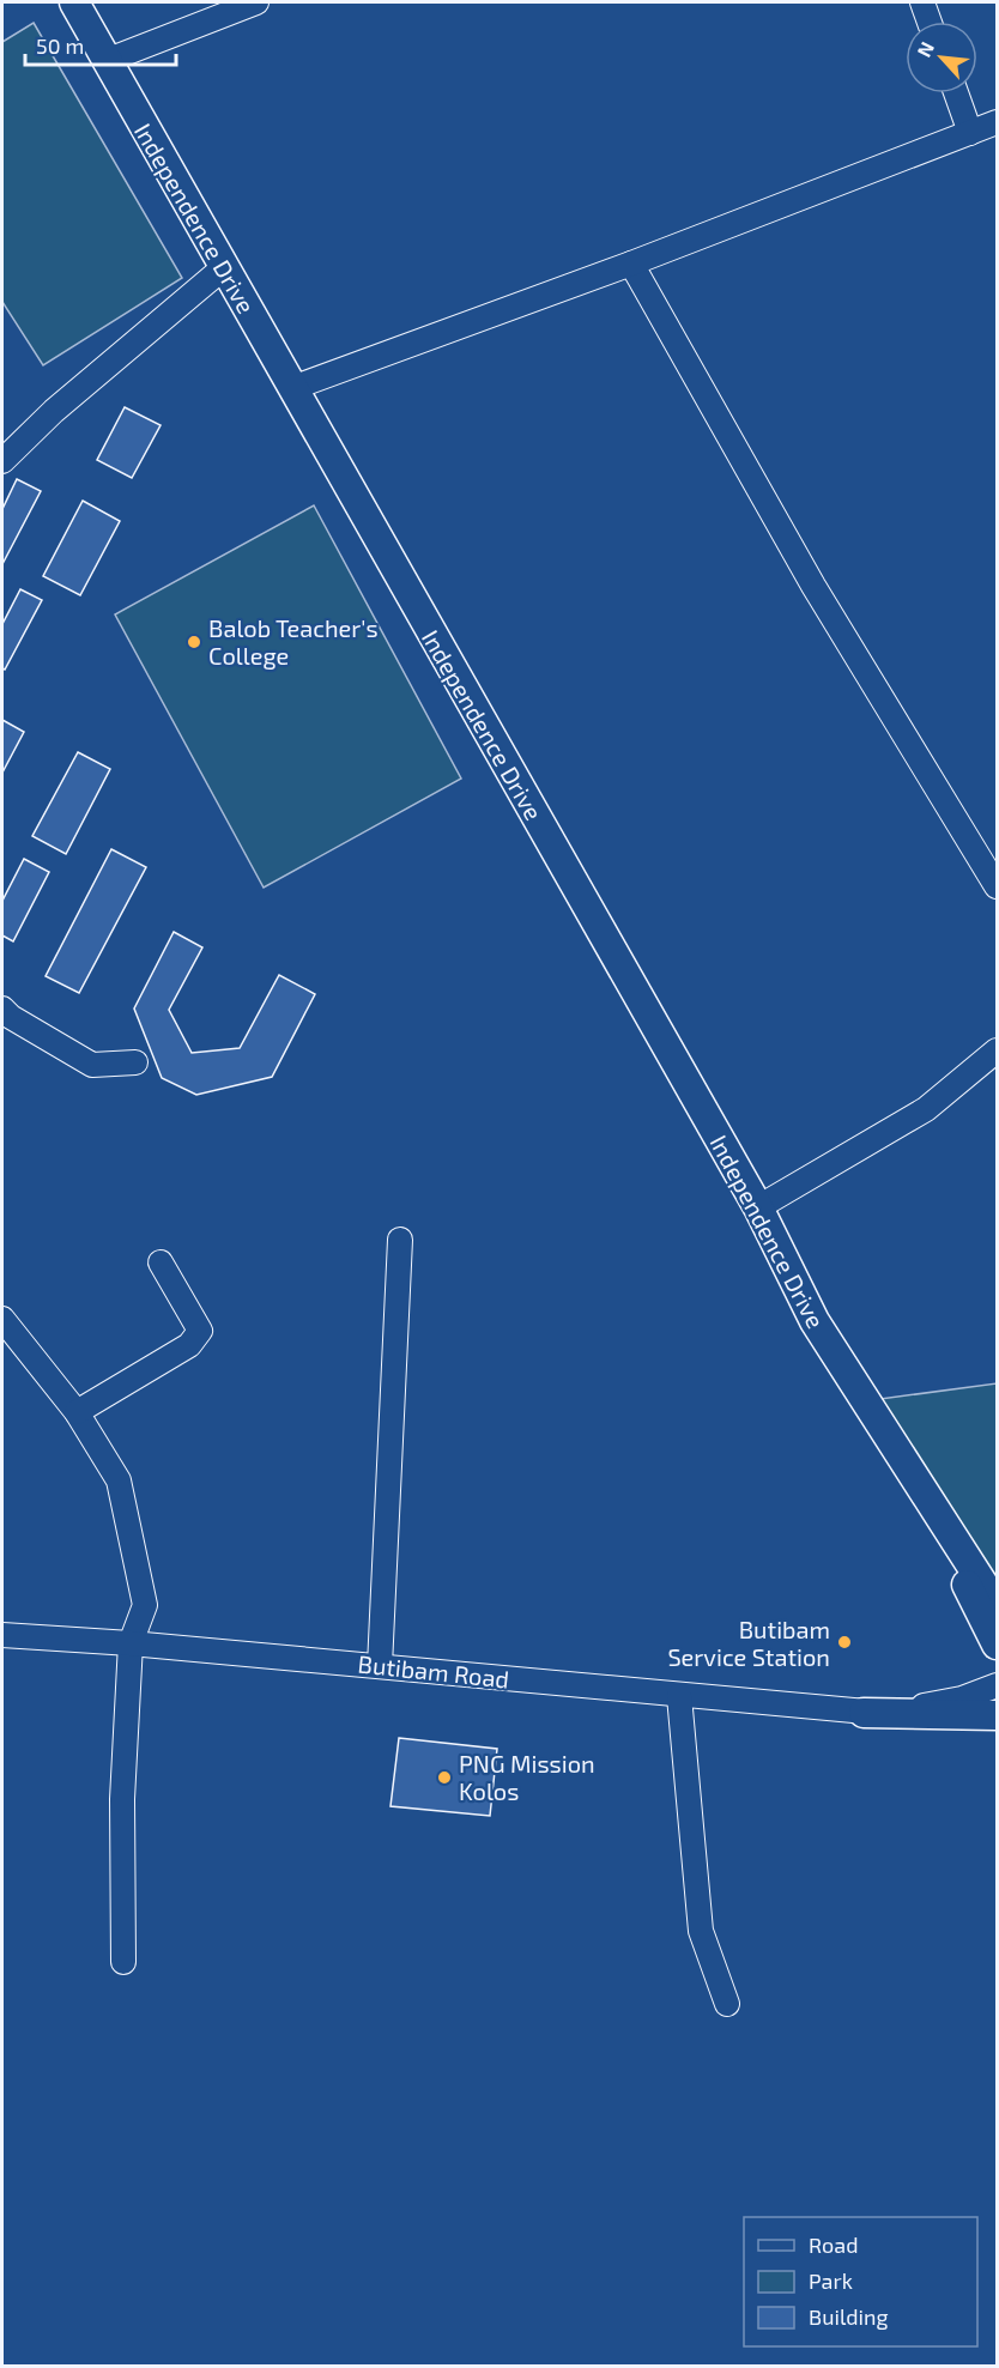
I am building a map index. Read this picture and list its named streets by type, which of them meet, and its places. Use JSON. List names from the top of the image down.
{
  "streets": {
    "main road": ["Independence Drive"],
    "street": ["Butibam Road"]
  },
  "places": ["Balob Teacher's College", "Butibam Service Station", "PNG Mission Kolos"],
  "legend": ["Road", "Park", "Building"],
  "scale_bar": "50 m",
  "north": "top left"
}
